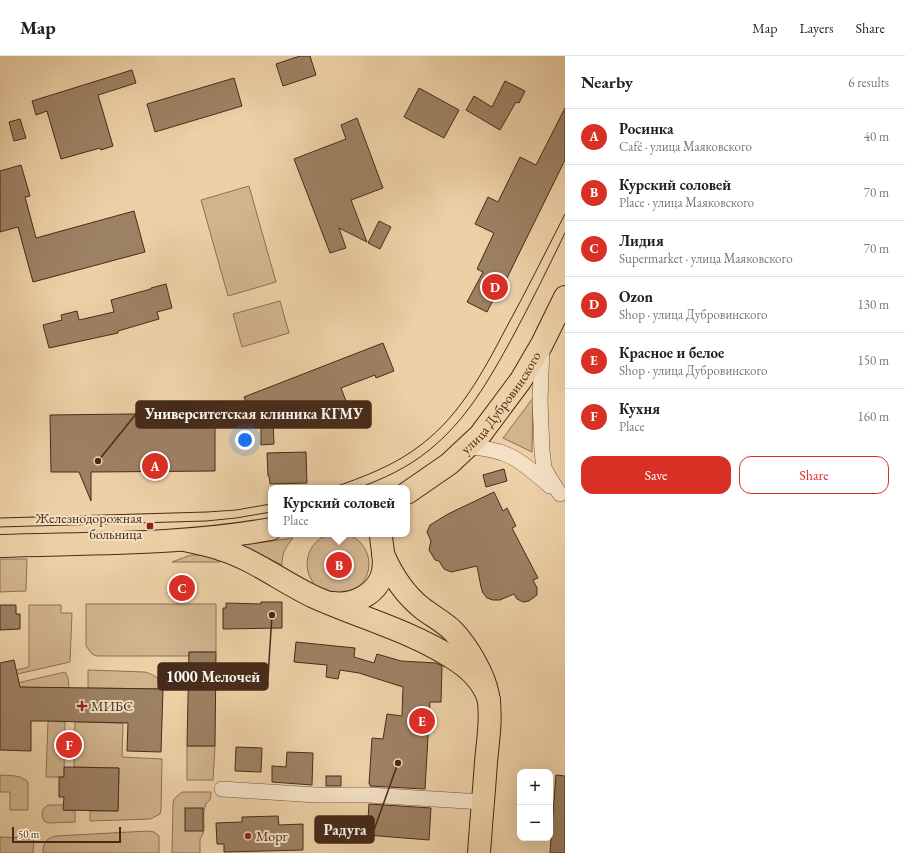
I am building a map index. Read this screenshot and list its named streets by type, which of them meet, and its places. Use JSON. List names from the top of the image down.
{
  "streets": {
    "main road": ["улица Дубровинского"]
  },
  "places": {
    "other": [
      "Университетская клиника КГМУ",
      "1000 Мелочей",
      "Радуга",
      "Морг"
    ],
    "transit": ["Железнодорожная больница"],
    "health": ["МИБС"]
  },
  "scale_bar": "50 m",
  "page": {
    "header": "Map",
    "nav": ["Map", "Layers", "Share"],
    "heading": ["Nearby", "6 results"],
    "list": [
      {
        "mark": "A",
        "name": "Росинка",
        "note": "Café · улица Маяковского",
        "value": "40 m"
      },
      {
        "mark": "B",
        "name": "Курский соловей",
        "note": "Place · улица Маяковского",
        "value": "70 m"
      },
      {
        "mark": "C",
        "name": "Лидия",
        "note": "Supermarket · улица Маяковского",
        "value": "70 m"
      },
      {
        "mark": "D",
        "name": "Ozon",
        "note": "Shop · улица Дубровинского",
        "value": "130 m"
      },
      {
        "mark": "E",
        "name": "Красное и белое",
        "note": "Shop · улица Дубровинского",
        "value": "150 m"
      },
      {
        "mark": "F",
        "name": "Кухня",
        "note": "Place",
        "value": "160 m"
      }
    ],
    "pins": [
      "D",
      "A",
      "B",
      "C",
      "E",
      "F"
    ],
    "buttons": ["Save", "Share"],
    "popup": ["Курский соловей", "Place"],
    "map_buttons": ["+", "−"],
    "scale": "50 m"
  }
}
